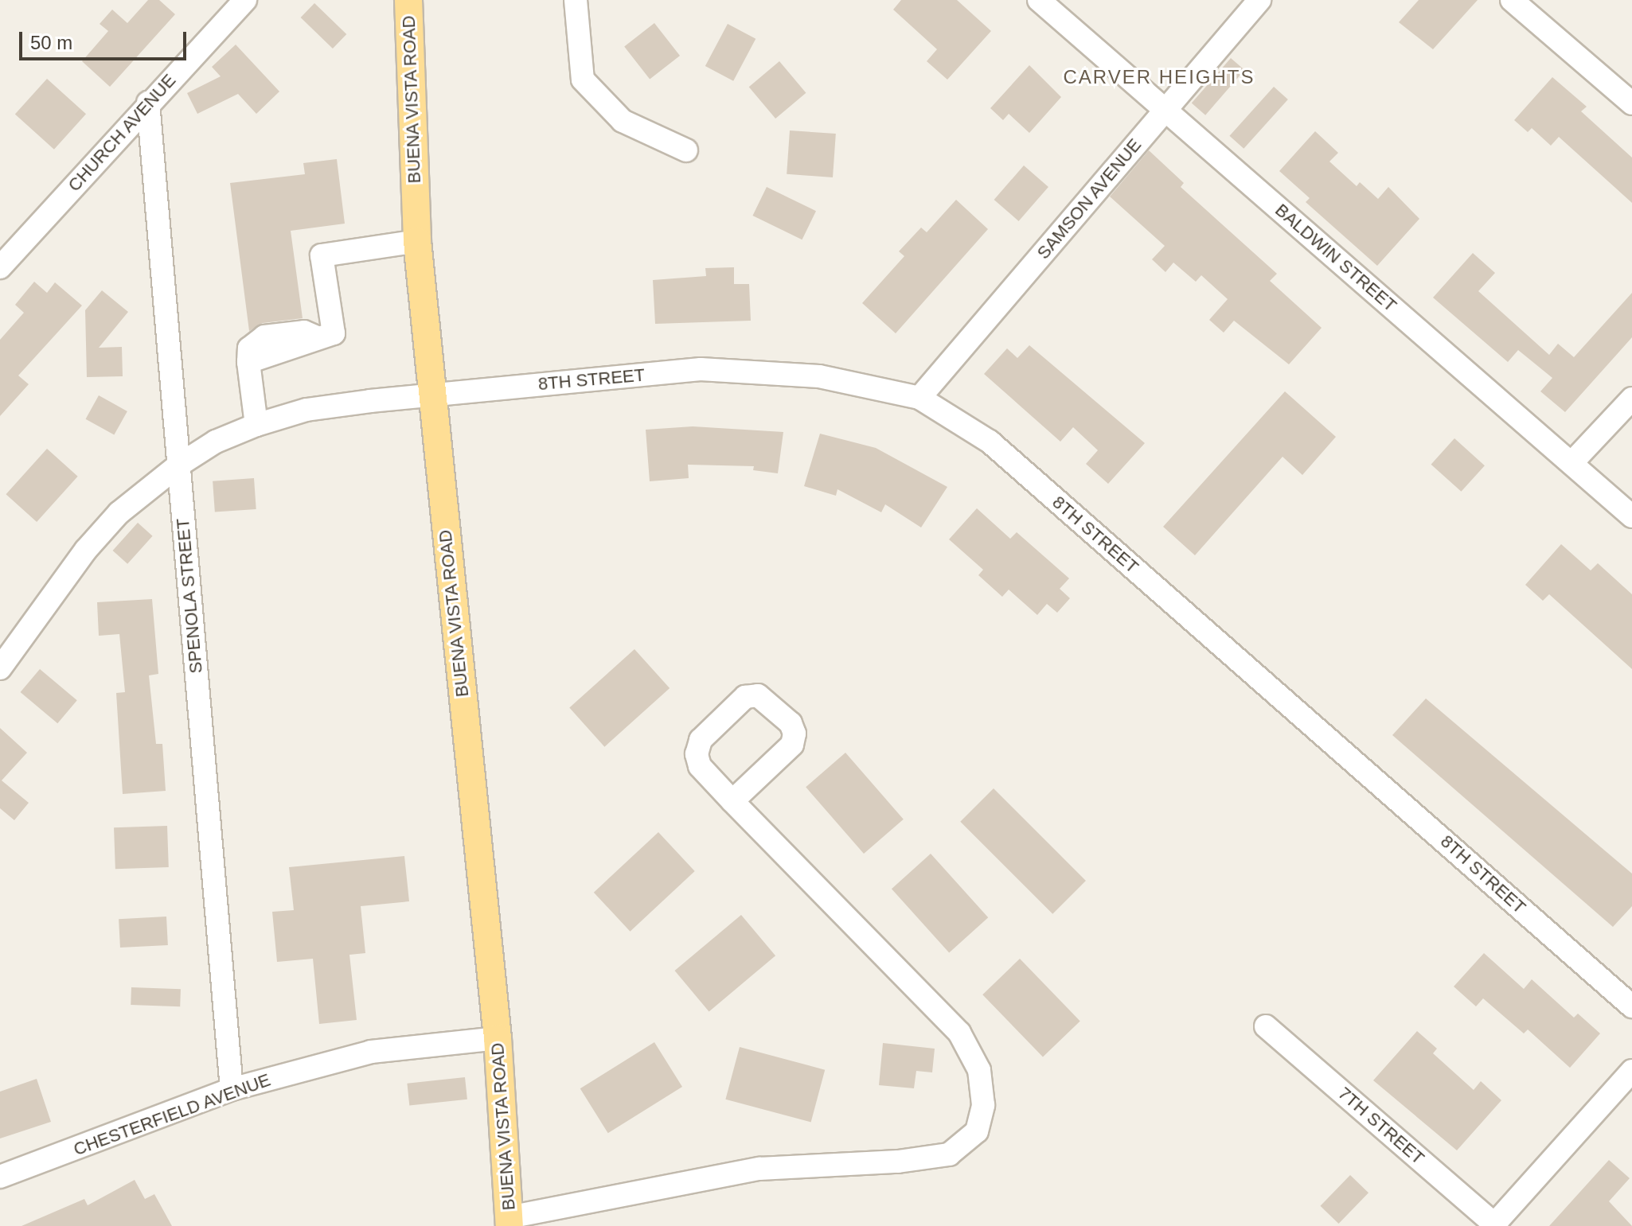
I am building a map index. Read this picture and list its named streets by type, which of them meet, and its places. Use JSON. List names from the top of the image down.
{
  "streets": {
    "main road": ["BUENA VISTA ROAD"],
    "street": [
      "CHURCH AVENUE",
      "SAMSON AVENUE",
      "BALDWIN STREET",
      "8TH STREET",
      "SPENOLA STREET",
      "CHESTERFIELD AVENUE",
      "7TH STREET"
    ]
  },
  "crossings": [
    ["BUENA VISTA ROAD", "8TH STREET"],
    ["BUENA VISTA ROAD", "CHESTERFIELD AVENUE"],
    ["CHURCH AVENUE", "SPENOLA STREET"],
    ["SAMSON AVENUE", "BALDWIN STREET"],
    ["SAMSON AVENUE", "8TH STREET"],
    ["8TH STREET", "SPENOLA STREET"],
    ["SPENOLA STREET", "CHESTERFIELD AVENUE"]
  ],
  "districts": ["CARVER HEIGHTS"],
  "scale_bar": "50 m"
}
